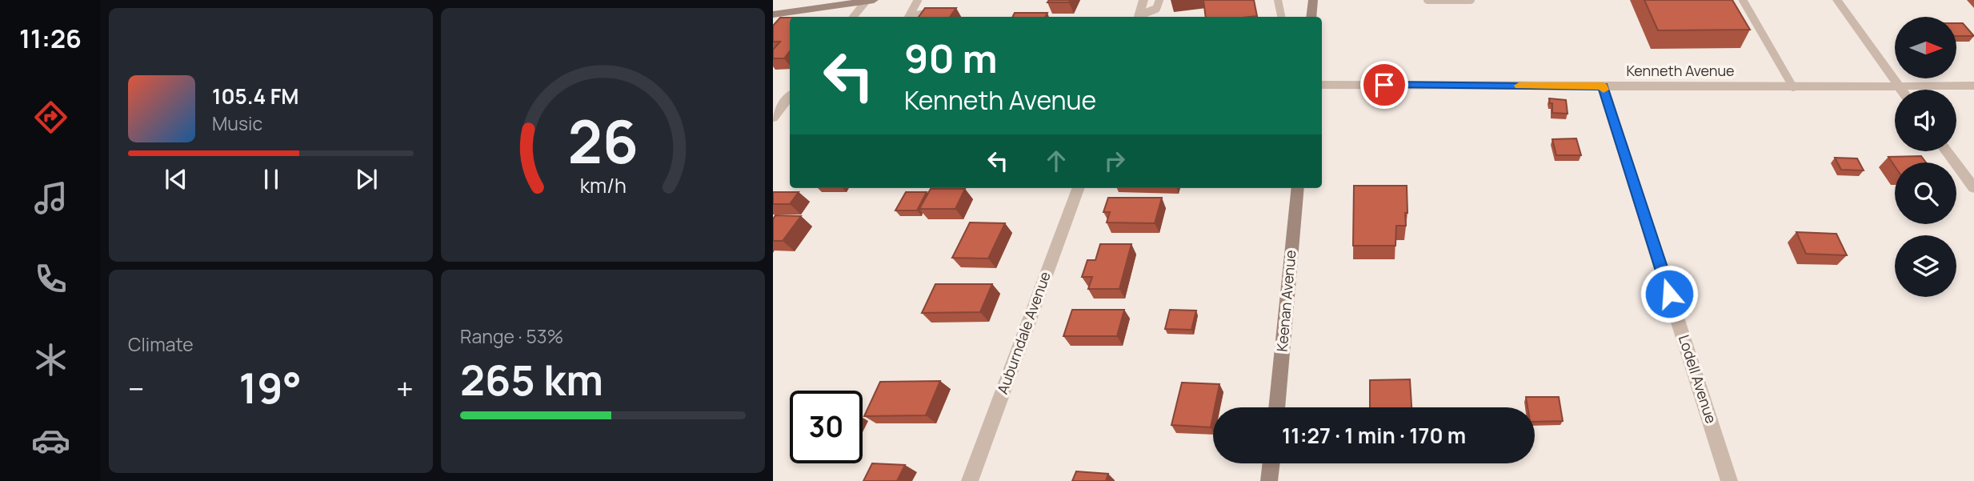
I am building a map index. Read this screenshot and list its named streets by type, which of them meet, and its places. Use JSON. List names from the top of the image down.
{
  "streets": {
    "street": [
      "Kenneth Avenue",
      "Keenan Avenue",
      "Auburndale Avenue",
      "Lodell Avenue"
    ]
  },
  "crossings": [
    ["Kenneth Avenue", "Lodell Avenue"]
  ],
  "north": "right",
  "page": {
    "tabs": "11:26",
    "turn": ["90 m", "Kenneth Avenue"],
    "song": ["105.4 FM", "Music"],
    "tile": [
      "Climate",
      ["Range · 53%", "265 km"]
    ],
    "heat": ["−", "19°", "+"],
    "limit": "30",
    "trip": "11:27 · 1 min · 170 m",
    "gauge": ["26", "km/h"]
  }
}
